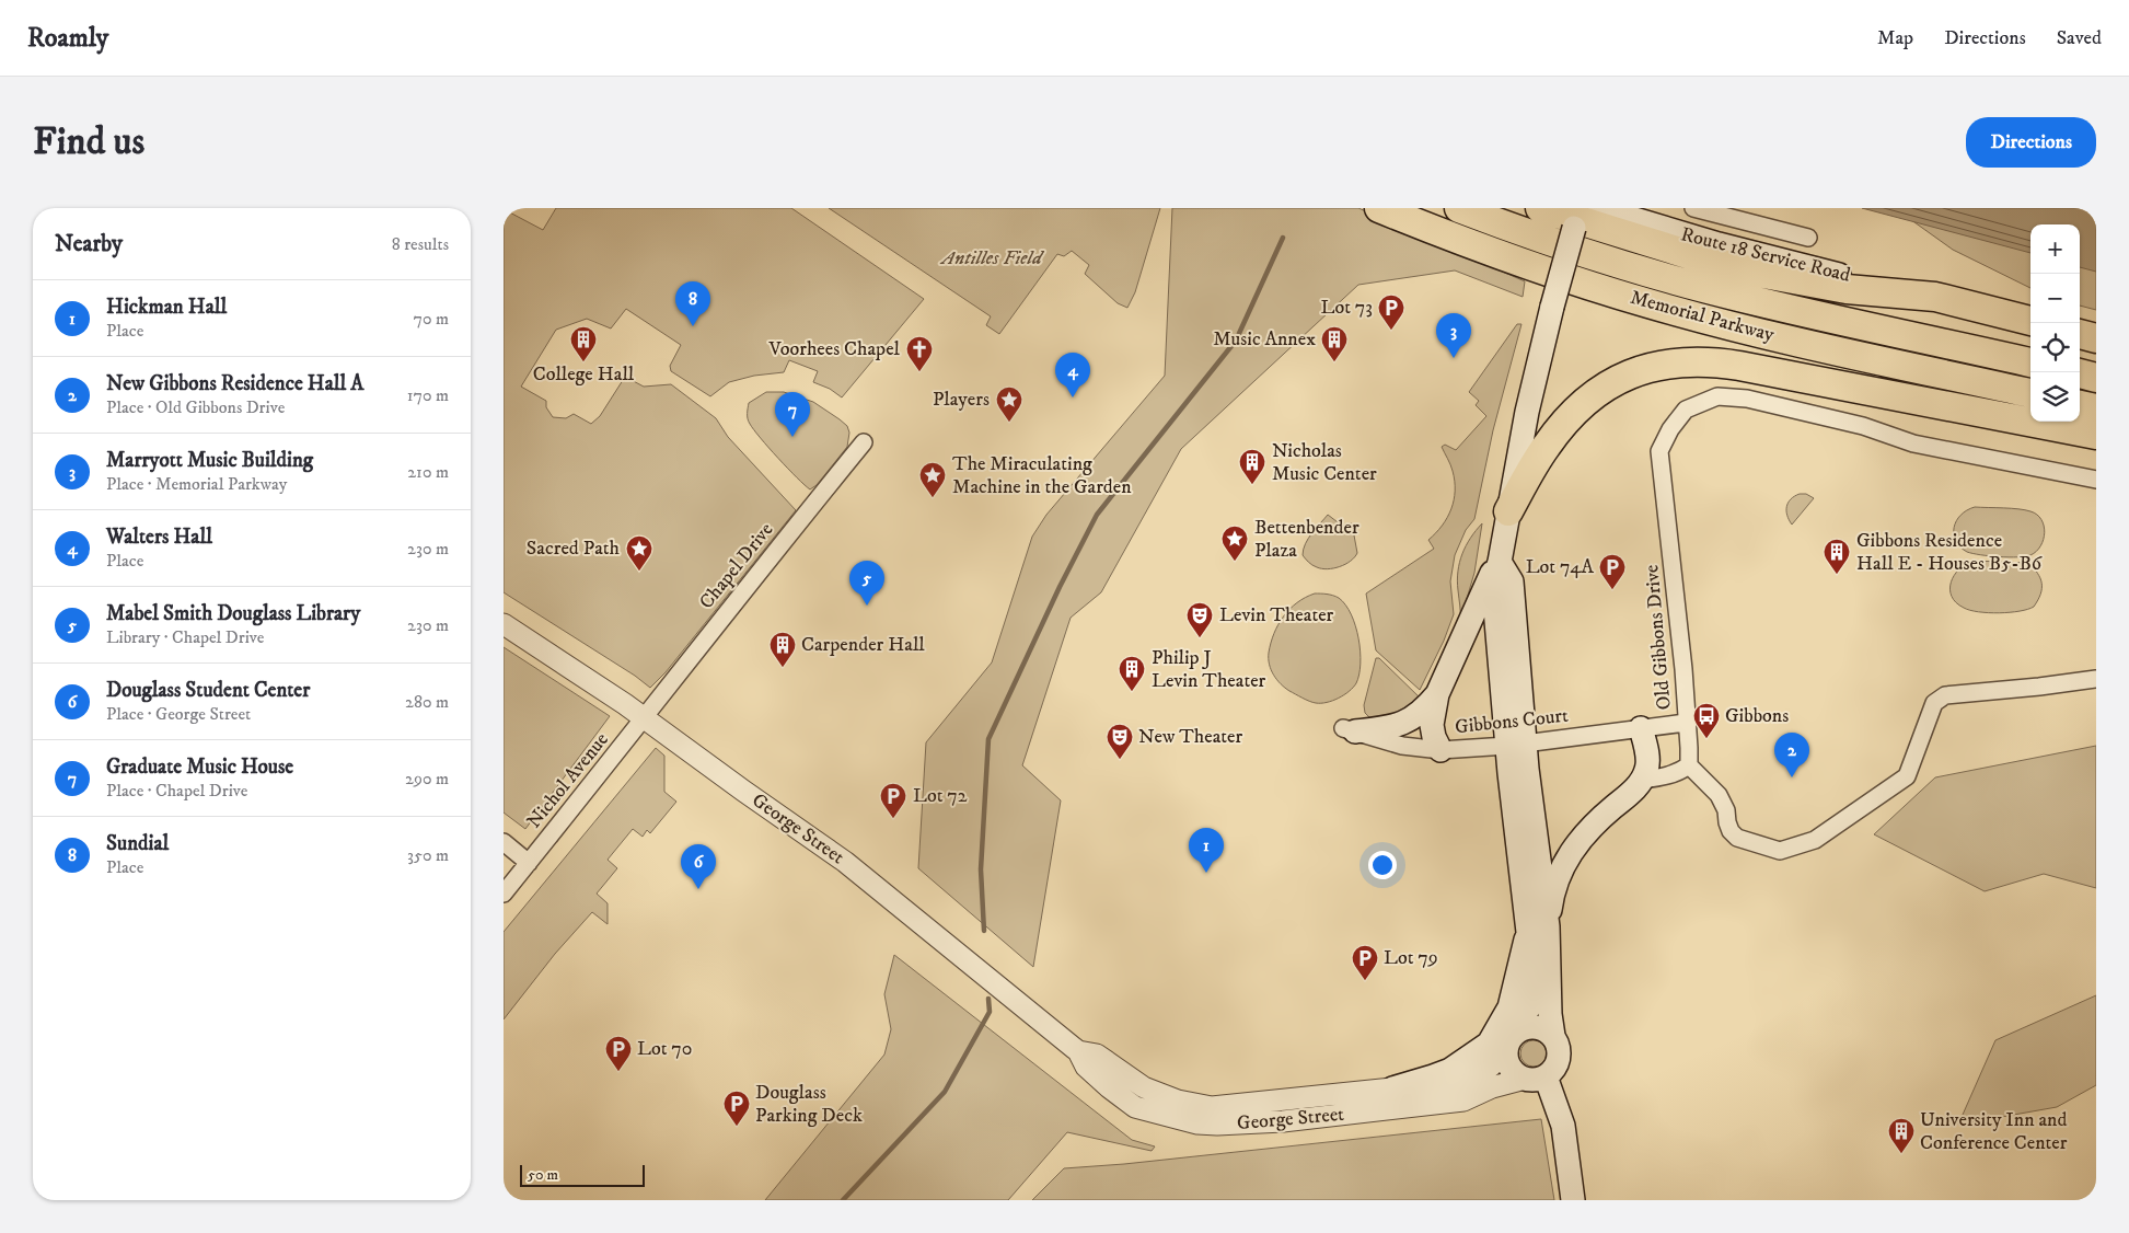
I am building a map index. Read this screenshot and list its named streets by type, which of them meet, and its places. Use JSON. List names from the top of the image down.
{
  "streets": {
    "highway": ["Memorial Parkway"],
    "main road": ["George Street"],
    "street": [
      "Chapel Drive",
      "Old Gibbons Drive",
      "Gibbons Court",
      "Nichol Avenue"
    ]
  },
  "crossings": [
    ["Chapel Drive", "Nichol Avenue"],
    ["Chapel Drive", "George Street"],
    ["Old Gibbons Drive", "Gibbons Court"],
    ["Gibbons Court", "George Street"],
    ["Nichol Avenue", "George Street"]
  ],
  "parks": ["Antilles Field"],
  "places": {
    "parking": [
      "Lot 73",
      "Lot 74A",
      "Lot 72",
      "Lot 79",
      "Lot 70",
      "Douglass Parking Deck"
    ],
    "building": [
      "College Hall",
      "Music Annex",
      "Nicholas Music Center",
      "Gibbons Residence Hall E - Houses B5-B6",
      "Carpender Hall",
      "Philip J Levin Theater",
      "University Inn and Conference Center"
    ],
    "church": ["Voorhees Chapel"],
    "place": [
      "Players",
      "The Miraculating Machine in the Garden",
      "Bettenbender Plaza",
      "Sacred Path"
    ],
    "theatre": ["Levin Theater", "New Theater"],
    "bus stop": ["Gibbons"]
  },
  "scale_bar": "50 m",
  "page": {
    "header": "Roamly",
    "nav": ["Map", "Directions", "Saved"],
    "buttons": "Directions",
    "title": "Find us",
    "heading": ["Nearby", "8 results"],
    "map_buttons": ["+", "−"],
    "list": [
      {
        "mark": "1",
        "name": "Hickman Hall",
        "note": "Place",
        "value": "70 m"
      },
      {
        "mark": "2",
        "name": "New Gibbons Residence Hall A",
        "note": "Place · Old Gibbons Drive",
        "value": "170 m"
      },
      {
        "mark": "3",
        "name": "Marryott Music Building",
        "note": "Place · Memorial Parkway",
        "value": "210 m"
      },
      {
        "mark": "4",
        "name": "Walters Hall",
        "note": "Place",
        "value": "230 m"
      },
      {
        "mark": "5",
        "name": "Mabel Smith Douglass Library",
        "note": "Library · Chapel Drive",
        "value": "230 m"
      },
      {
        "mark": "6",
        "name": "Douglass Student Center",
        "note": "Place · George Street",
        "value": "280 m"
      },
      {
        "mark": "7",
        "name": "Graduate Music House",
        "note": "Place · Chapel Drive",
        "value": "290 m"
      },
      {
        "mark": "8",
        "name": "Sundial",
        "note": "Place",
        "value": "350 m"
      }
    ],
    "pins": [
      "8",
      "3",
      "4",
      "7",
      "5",
      "2",
      "1",
      "6"
    ],
    "scale": "50 m"
  }
}
